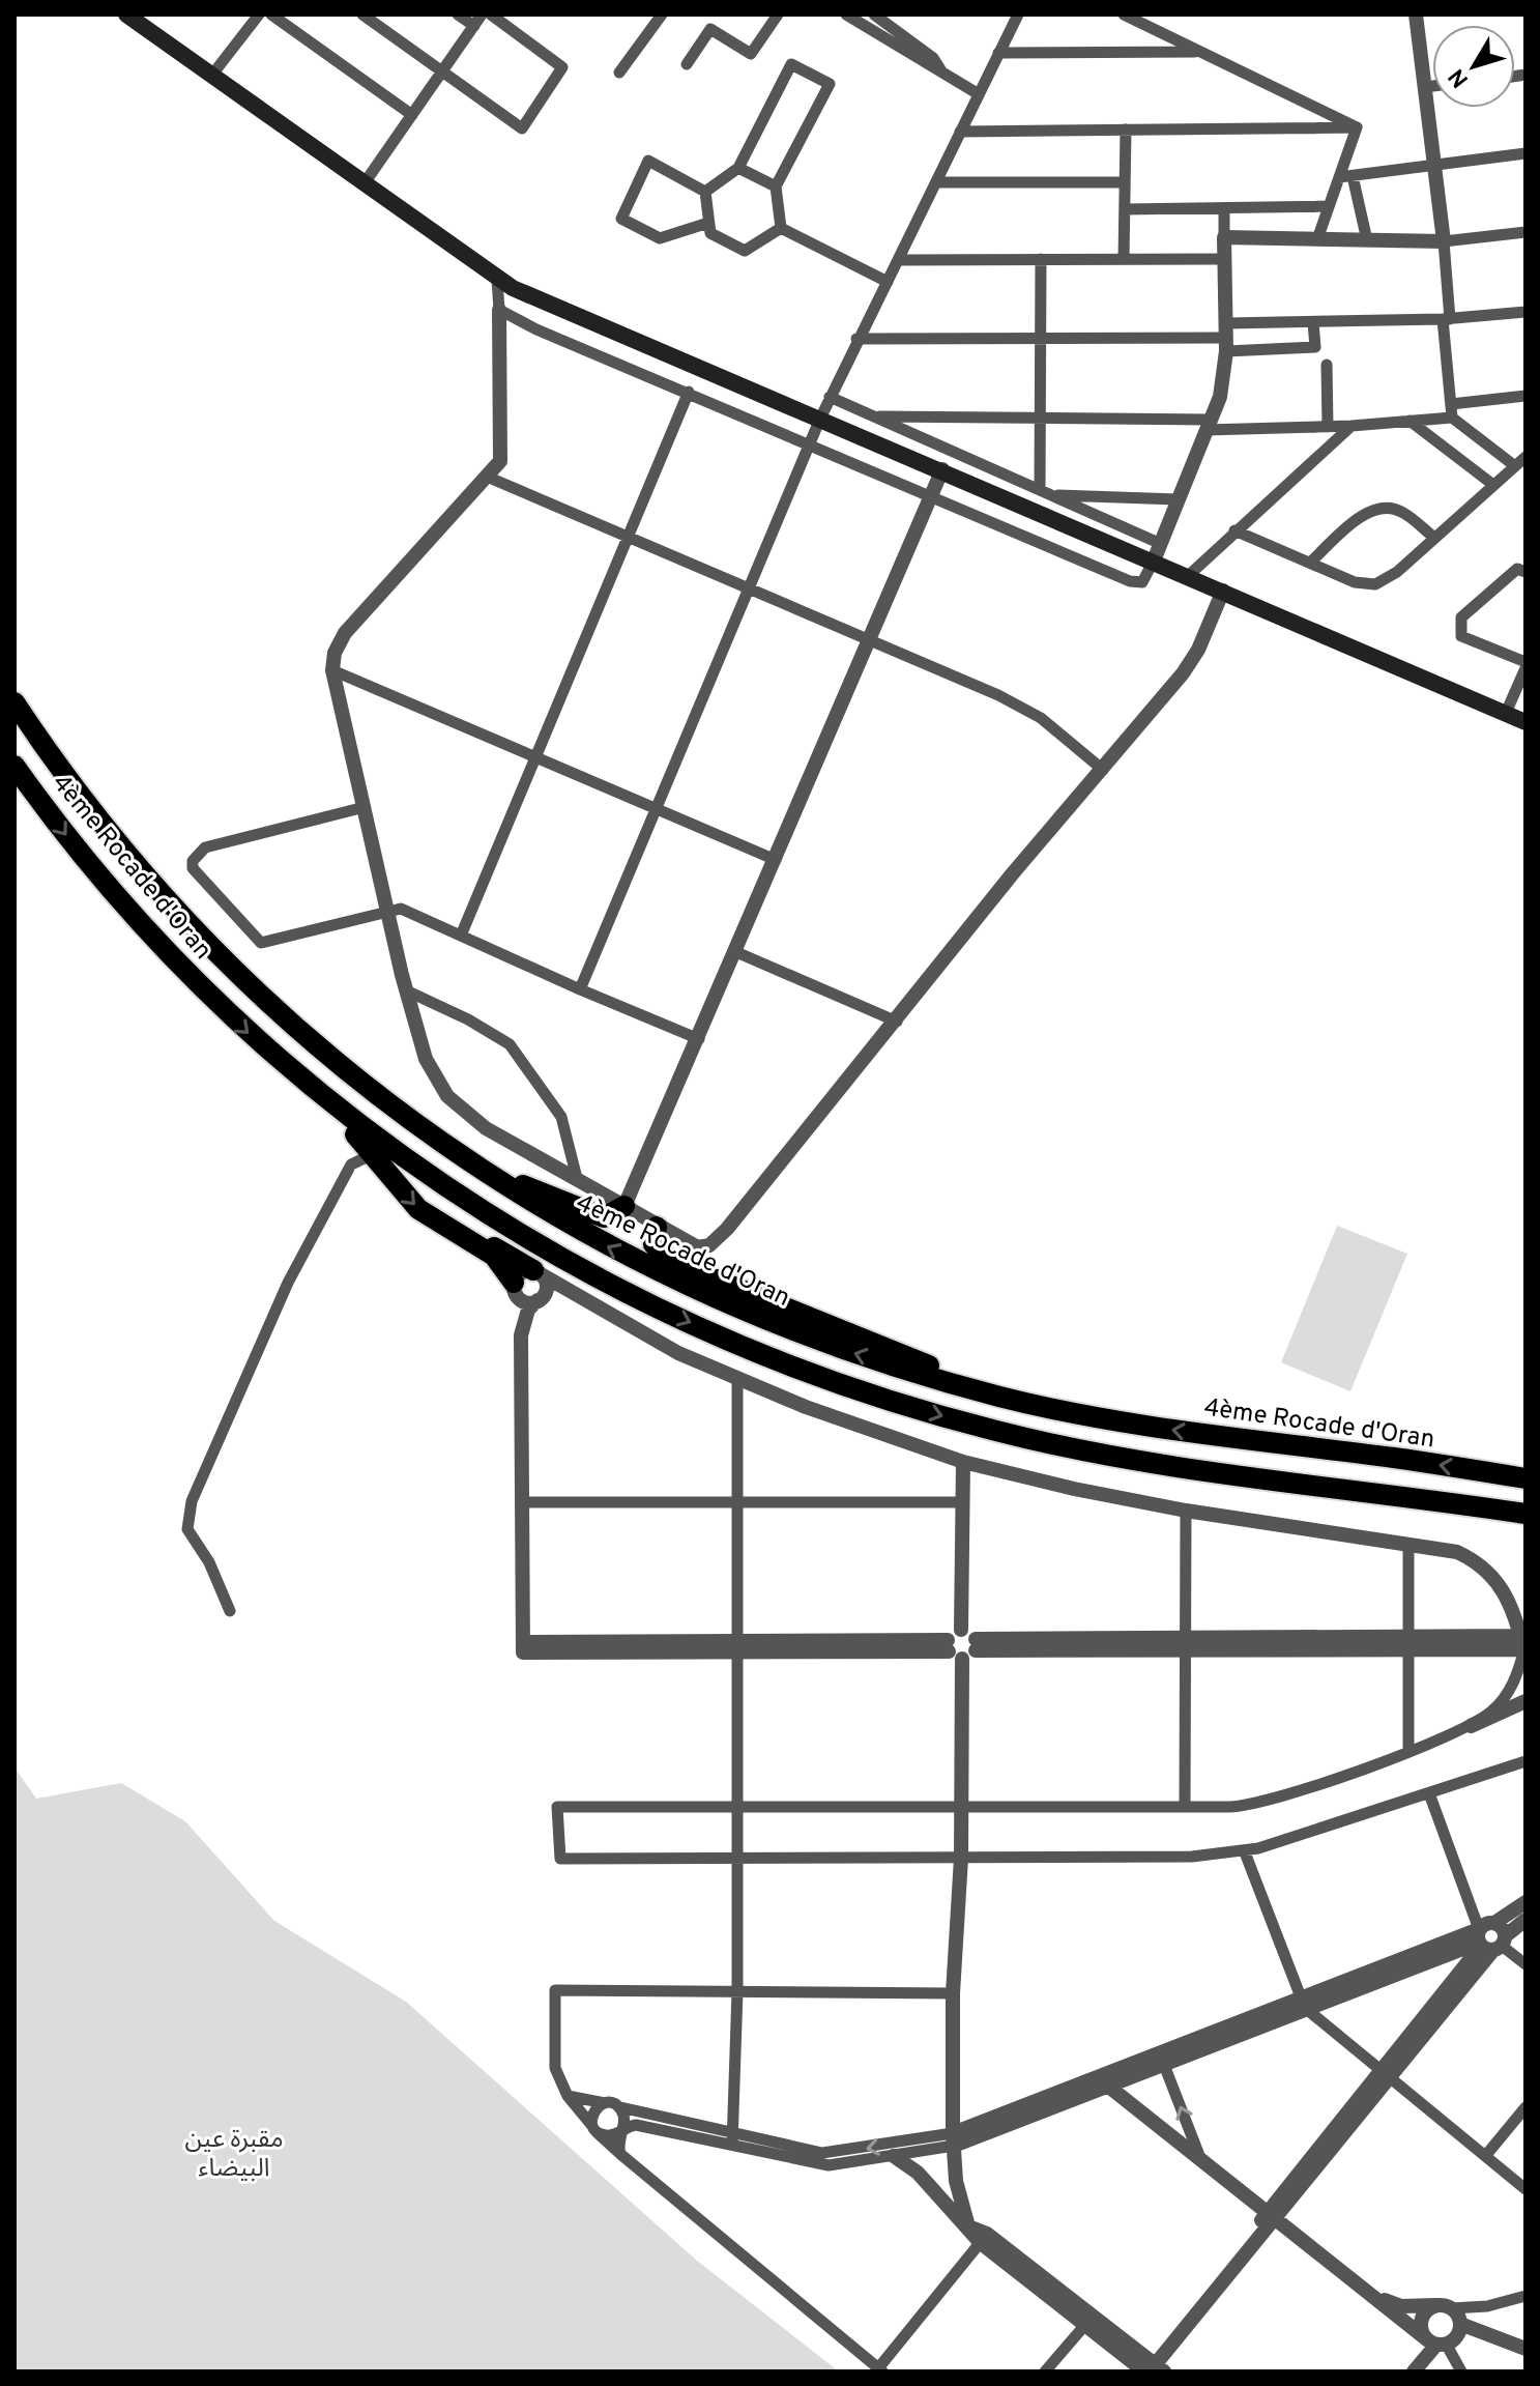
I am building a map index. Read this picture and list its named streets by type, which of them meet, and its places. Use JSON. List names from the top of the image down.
{
  "streets": {
    "highway": ["4ème Rocade d'Oran"]
  },
  "parks": ["مقبرة عين البيضاء"],
  "north": "bottom left"
}
